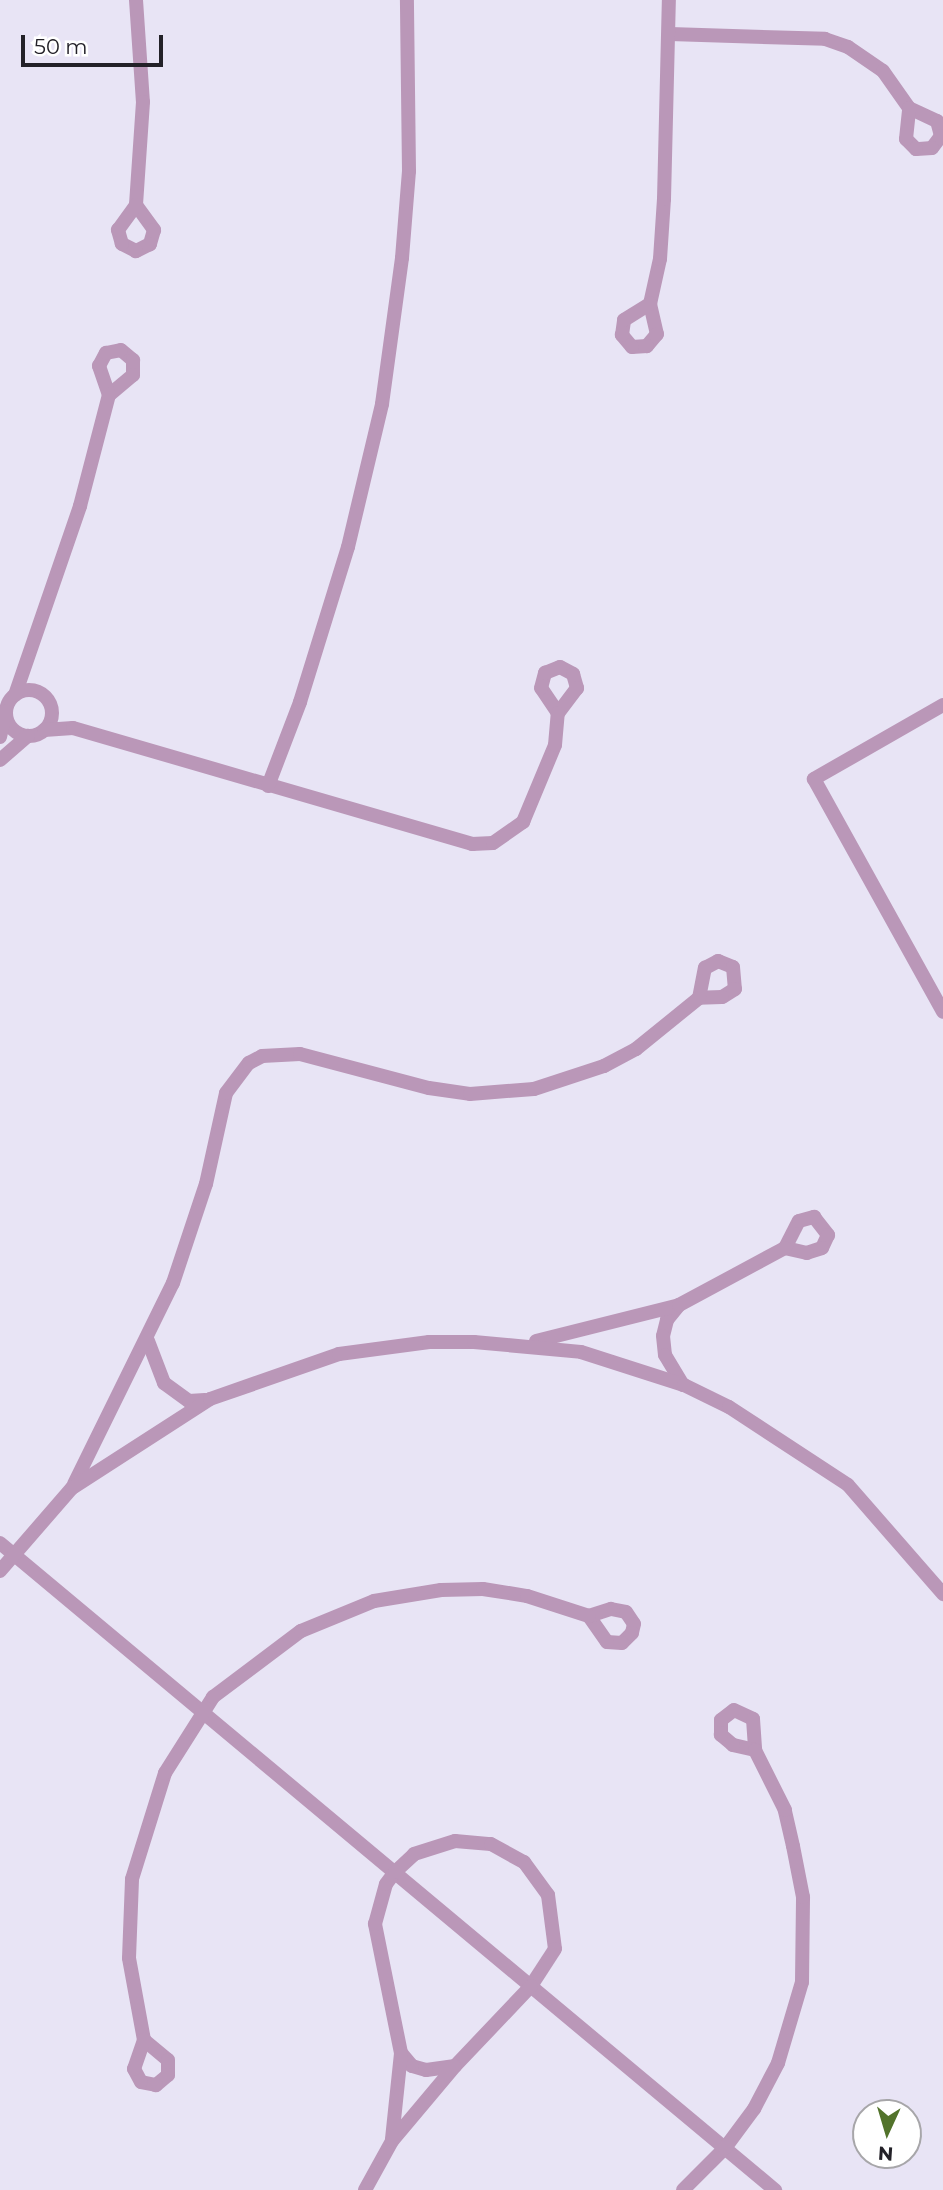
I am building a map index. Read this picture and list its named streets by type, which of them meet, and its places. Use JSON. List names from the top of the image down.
{
  "scale_bar": "50 m",
  "north": "bottom"
}
